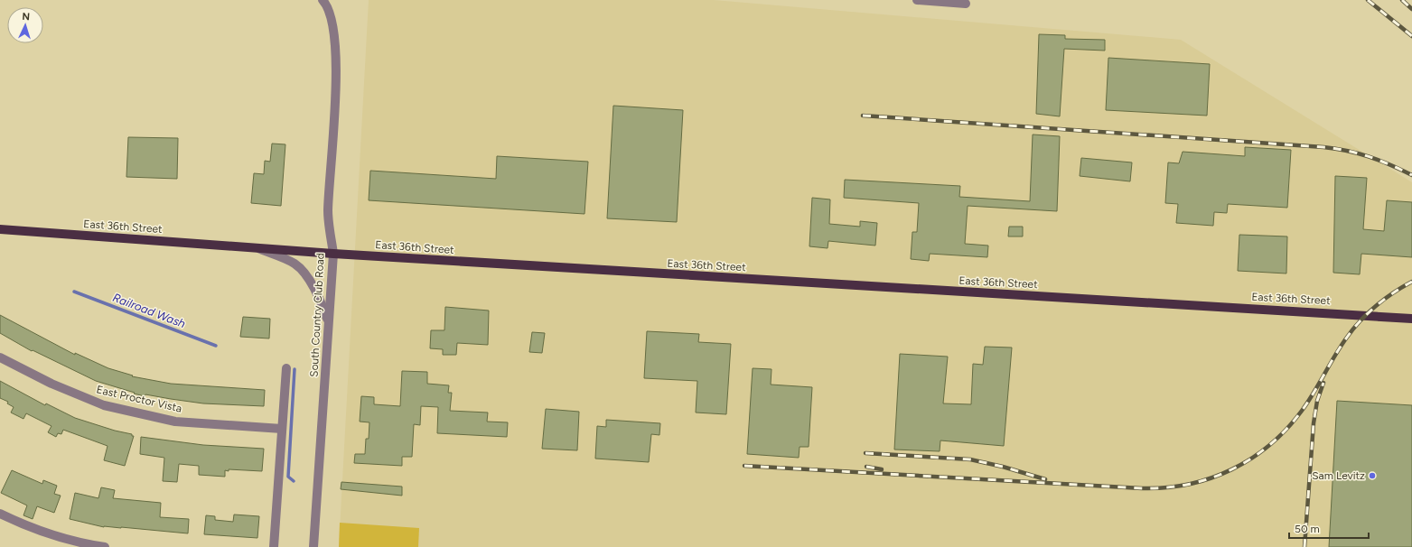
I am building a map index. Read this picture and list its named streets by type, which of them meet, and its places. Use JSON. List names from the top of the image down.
{
  "streets": {
    "main road": ["East 36th Street"],
    "street": ["South Country Club Road", "East Proctor Vista"]
  },
  "crossings": [
    ["East 36th Street", "South Country Club Road"]
  ],
  "water": ["Railroad Wash"],
  "places": ["Sam Levitz"],
  "scale_bar": "50 m",
  "north": "top"
}
